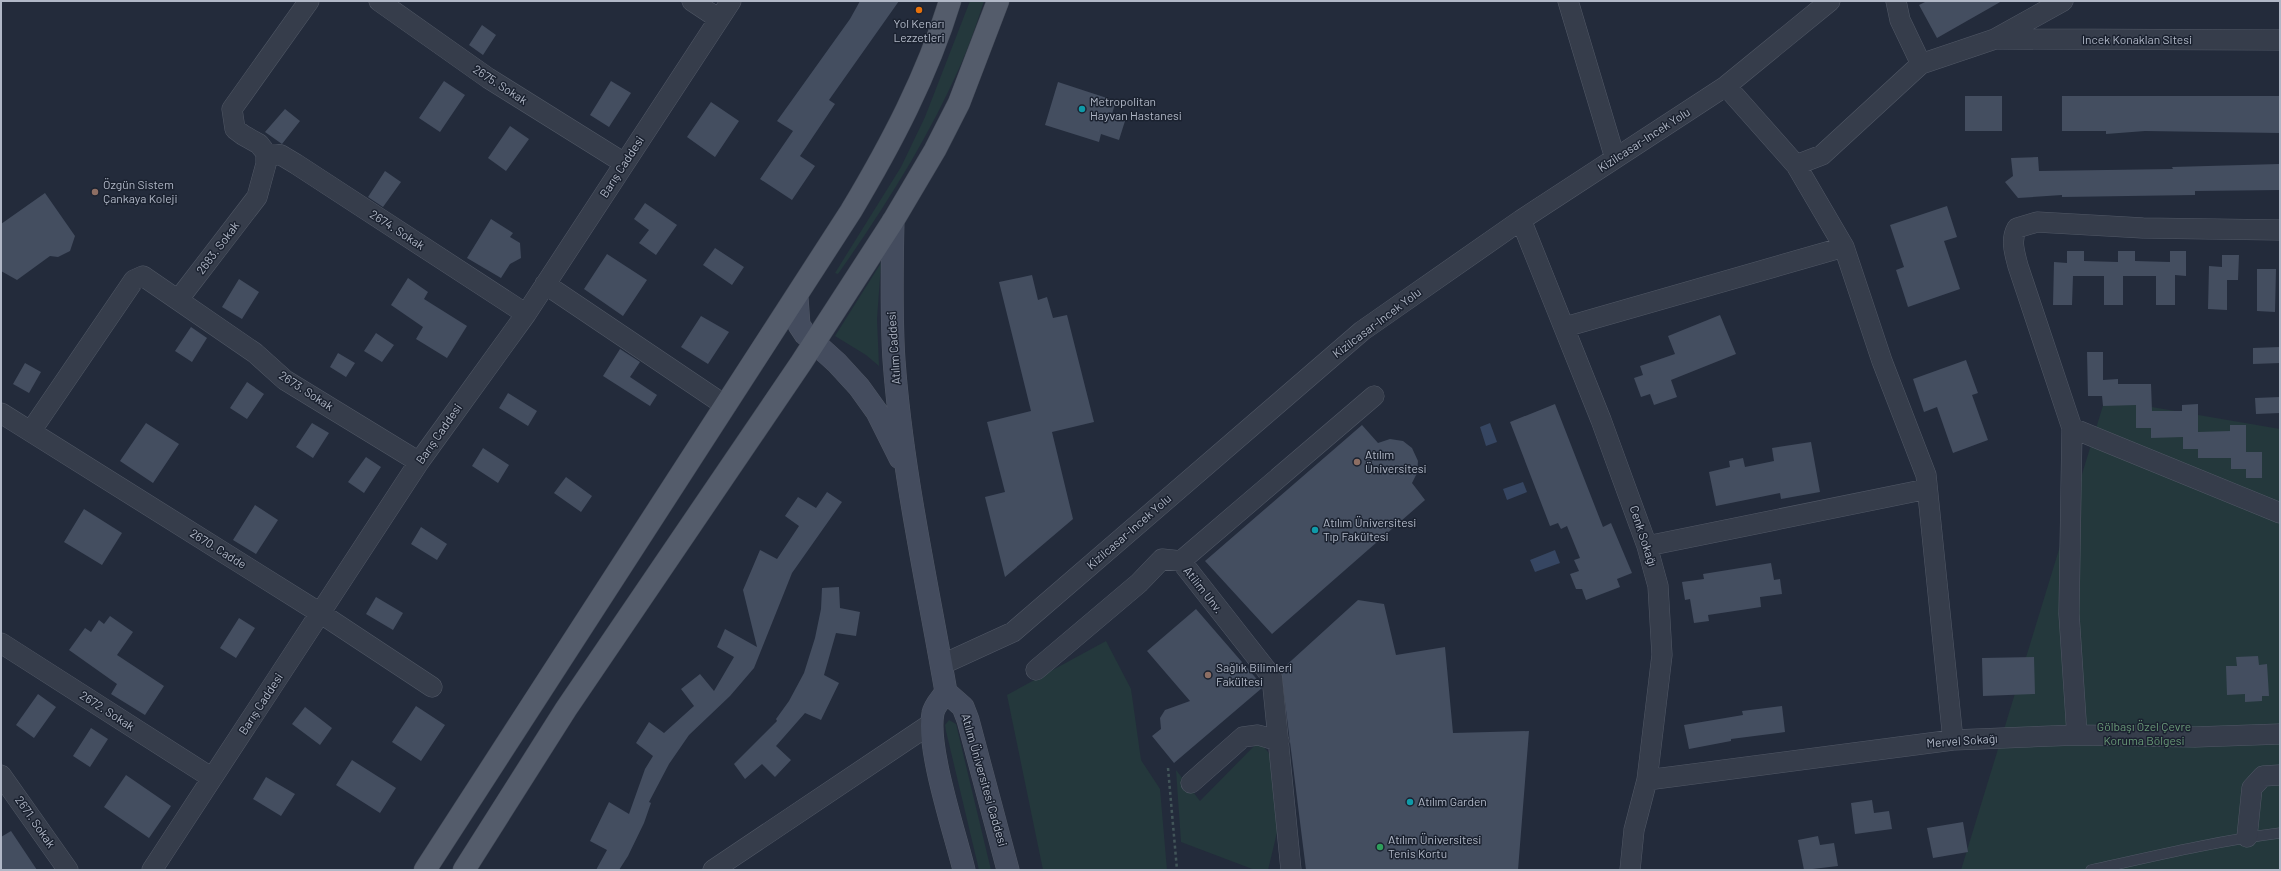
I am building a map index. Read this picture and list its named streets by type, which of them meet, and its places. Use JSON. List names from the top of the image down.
{
  "streets": {
    "street": [
      "Incek Konaklan Sitesi",
      "2675. Sokak",
      "Kizilcasar-Incek Yolu",
      "Barış Caddesi",
      "2674. Sokak",
      "2683. Sokak",
      "Atılım Caddesi",
      "2673. Sokak",
      "Cenk Sokağı",
      "2670. Cadde",
      "Atilim Unv.",
      "2672. Sokak",
      "Mervel Sokağı",
      "Atılım Üniversitesi Caddesi",
      "2671. Sokak"
    ]
  },
  "crossings": [
    ["2675. Sokak", "Barış Caddesi"],
    ["Kizilcasar-Incek Yolu", "Atılım Caddesi"],
    ["Kizilcasar-Incek Yolu", "Cenk Sokağı"],
    ["Barış Caddesi", "2674. Sokak"],
    ["Barış Caddesi", "2673. Sokak"],
    ["Barış Caddesi", "2670. Cadde"],
    ["Barış Caddesi", "2672. Sokak"],
    ["2674. Sokak", "2683. Sokak"],
    ["2683. Sokak", "2673. Sokak"],
    ["Atılım Caddesi", "Atılım Üniversitesi Caddesi"],
    ["Cenk Sokağı", "Mervel Sokağı"]
  ],
  "parks": ["Gölbaşı Özel Çevre Koruma Bölgesi"],
  "places": [
    "Yol Kenarı Lezzetleri",
    "Metropolitan Hayvan Hastanesi",
    "Özgün Sistem Çankaya Koleji",
    "Atılım Üniversitesi",
    "Atılım Üniversitesi Tıp Fakültesi",
    "Sağlık Bilimleri Fakültesi",
    "Atılım Garden",
    "Atılım Üniversitesi Tenis Kortu"
  ]
}
